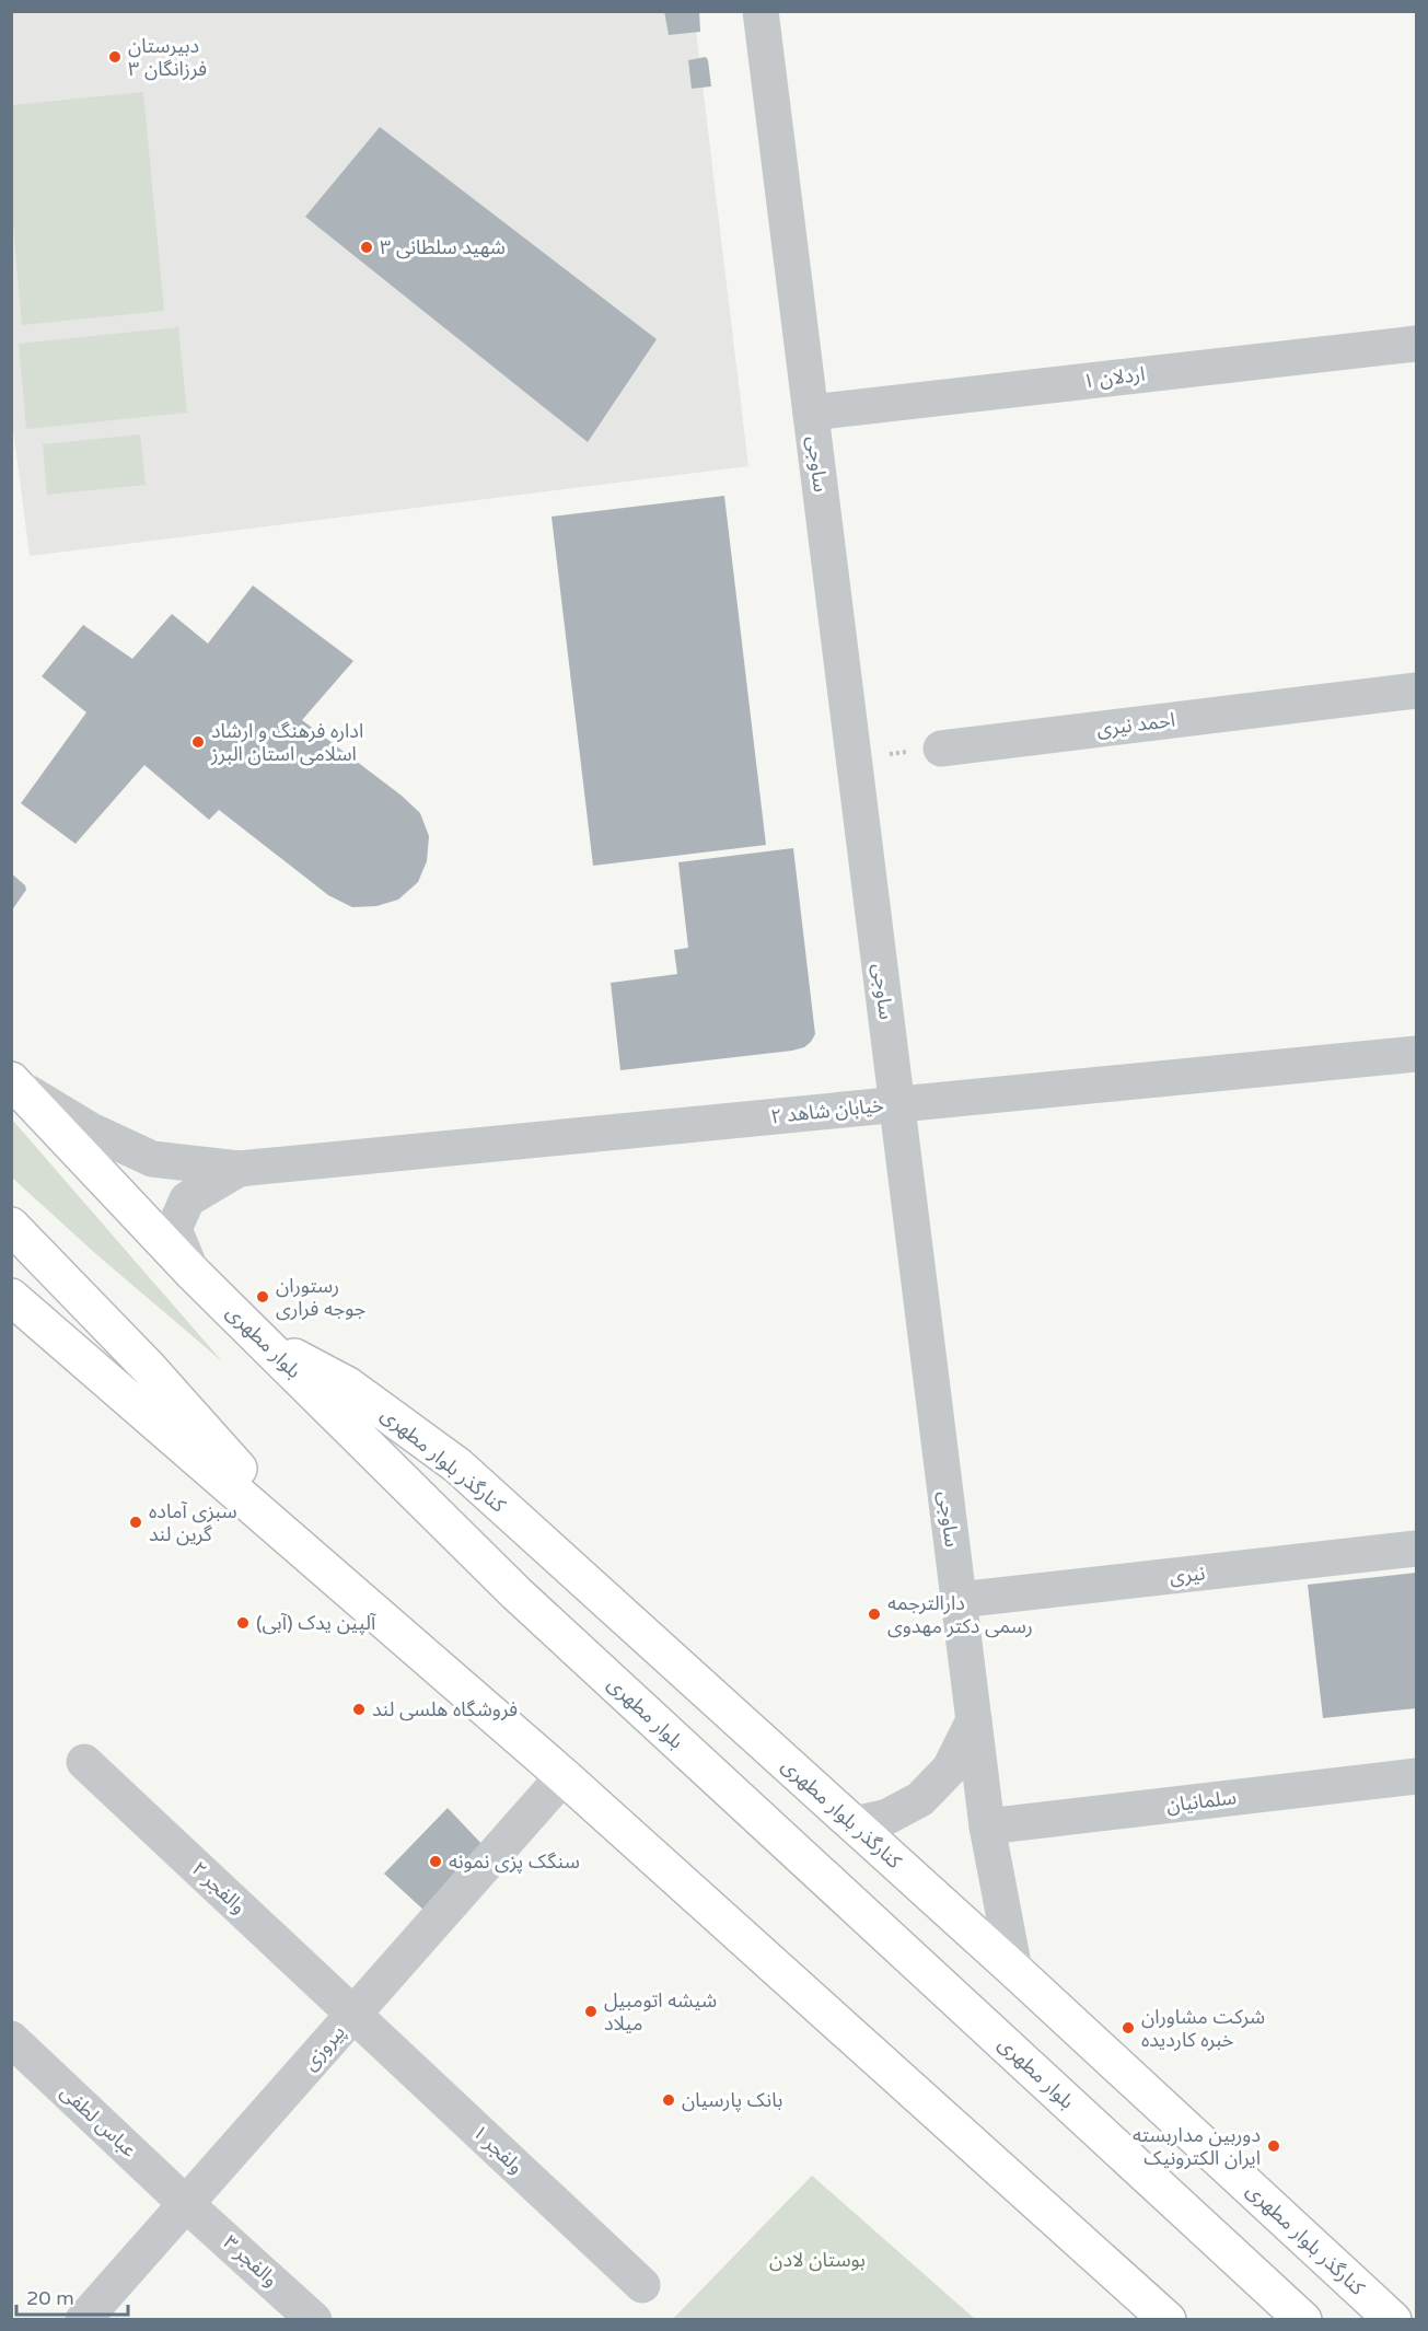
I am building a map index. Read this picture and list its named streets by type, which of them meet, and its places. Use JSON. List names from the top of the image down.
{
  "streets": {
    "main road": ["بلوار مطهری", "کنارگذر بلوار مطهری"],
    "street": [
      "اردلان ۱",
      "ساوجی",
      "احمد نیری",
      "خیابان شاهد ۲",
      "نیری",
      "سلمانیان",
      "والفجر ۲",
      "پیروزی",
      "عباس لطفی",
      "ولفجر ۱",
      "والفجر ۳"
    ]
  },
  "crossings": [
    ["اردلان ۱", "ساوجی"],
    ["ساوجی", "خیابان شاهد ۲"],
    ["ساوجی", "کنارگذر بلوار مطهری"],
    ["ساوجی", "نیری"],
    ["ساوجی", "سلمانیان"],
    ["بلوار مطهری", "کنارگذر بلوار مطهری"],
    ["والفجر ۲", "پیروزی"],
    ["والفجر ۲", "ولفجر ۱"],
    ["پیروزی", "عباس لطفی"],
    ["پیروزی", "ولفجر ۱"],
    ["پیروزی", "والفجر ۳"],
    ["عباس لطفی", "والفجر ۳"]
  ],
  "parks": ["بوستان لادن"],
  "places": [
    "دبیرستان فرزانگان ۳",
    "شهید سلطانی ۳",
    "اداره فرهنگ و ارشاد اسلامی استان البرز",
    "رستوران جوجه فراری",
    "سبزی آماده گرین لند",
    "دارالترجمه رسمی دکتر مهدوی",
    "آلپین یدک (آبی)",
    "فروشگاه هلسی لند",
    "سنگک پزی نمونه",
    "شیشه اتومبیل میلاد",
    "شرکت مشاوران خبره کاردیده",
    "بانک پارسیان",
    "دوربین مداربسته ایران الکترونیک"
  ],
  "scale_bar": "20 m"
}
